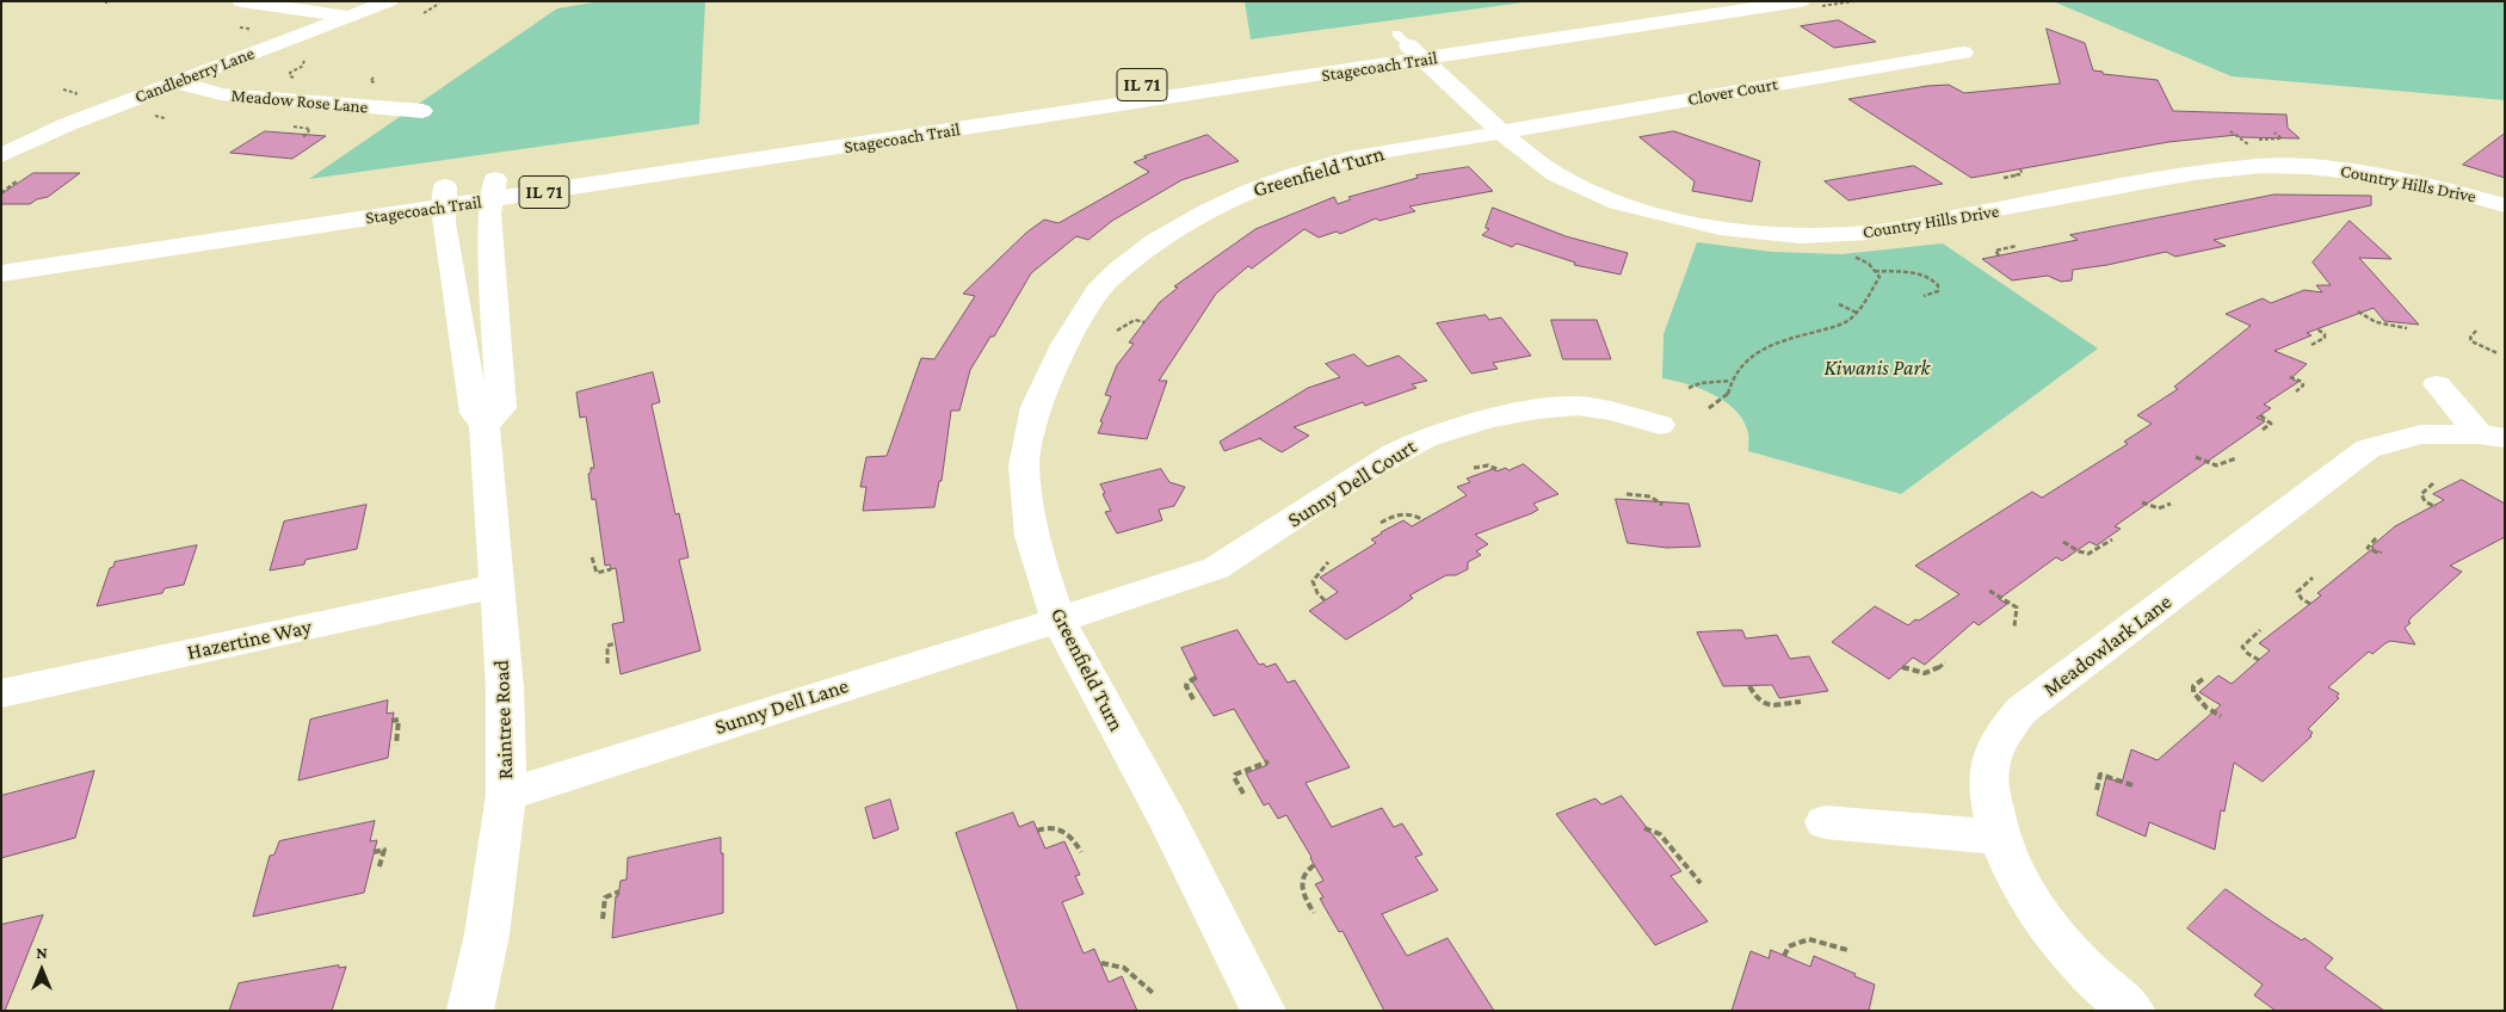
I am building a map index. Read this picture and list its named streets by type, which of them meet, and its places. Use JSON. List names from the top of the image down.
{
  "streets": {
    "street": [
      "Stagecoach Trail",
      "Candleberry Lane",
      "IL 71",
      "Clover Court",
      "Meadow Rose Lane",
      "Greenfield Turn",
      "Country Hills Drive",
      "Sunny Dell Court",
      "Hazertine Way",
      "Meadowlark Lane",
      "Sunny Dell Lane",
      "Raintree Road"
    ]
  },
  "crossings": [
    ["Stagecoach Trail", "Country Hills Drive"],
    ["Stagecoach Trail", "Raintree Road"],
    ["Candleberry Lane", "Meadow Rose Lane"],
    ["Clover Court", "Greenfield Turn"],
    ["Clover Court", "Country Hills Drive"],
    ["Greenfield Turn", "Country Hills Drive"],
    ["Greenfield Turn", "Sunny Dell Court"],
    ["Greenfield Turn", "Sunny Dell Lane"],
    ["Sunny Dell Court", "Sunny Dell Lane"],
    ["Hazertine Way", "Raintree Road"],
    ["Sunny Dell Lane", "Raintree Road"]
  ],
  "parks": ["Kiwanis Park"],
  "north": "top"
}
